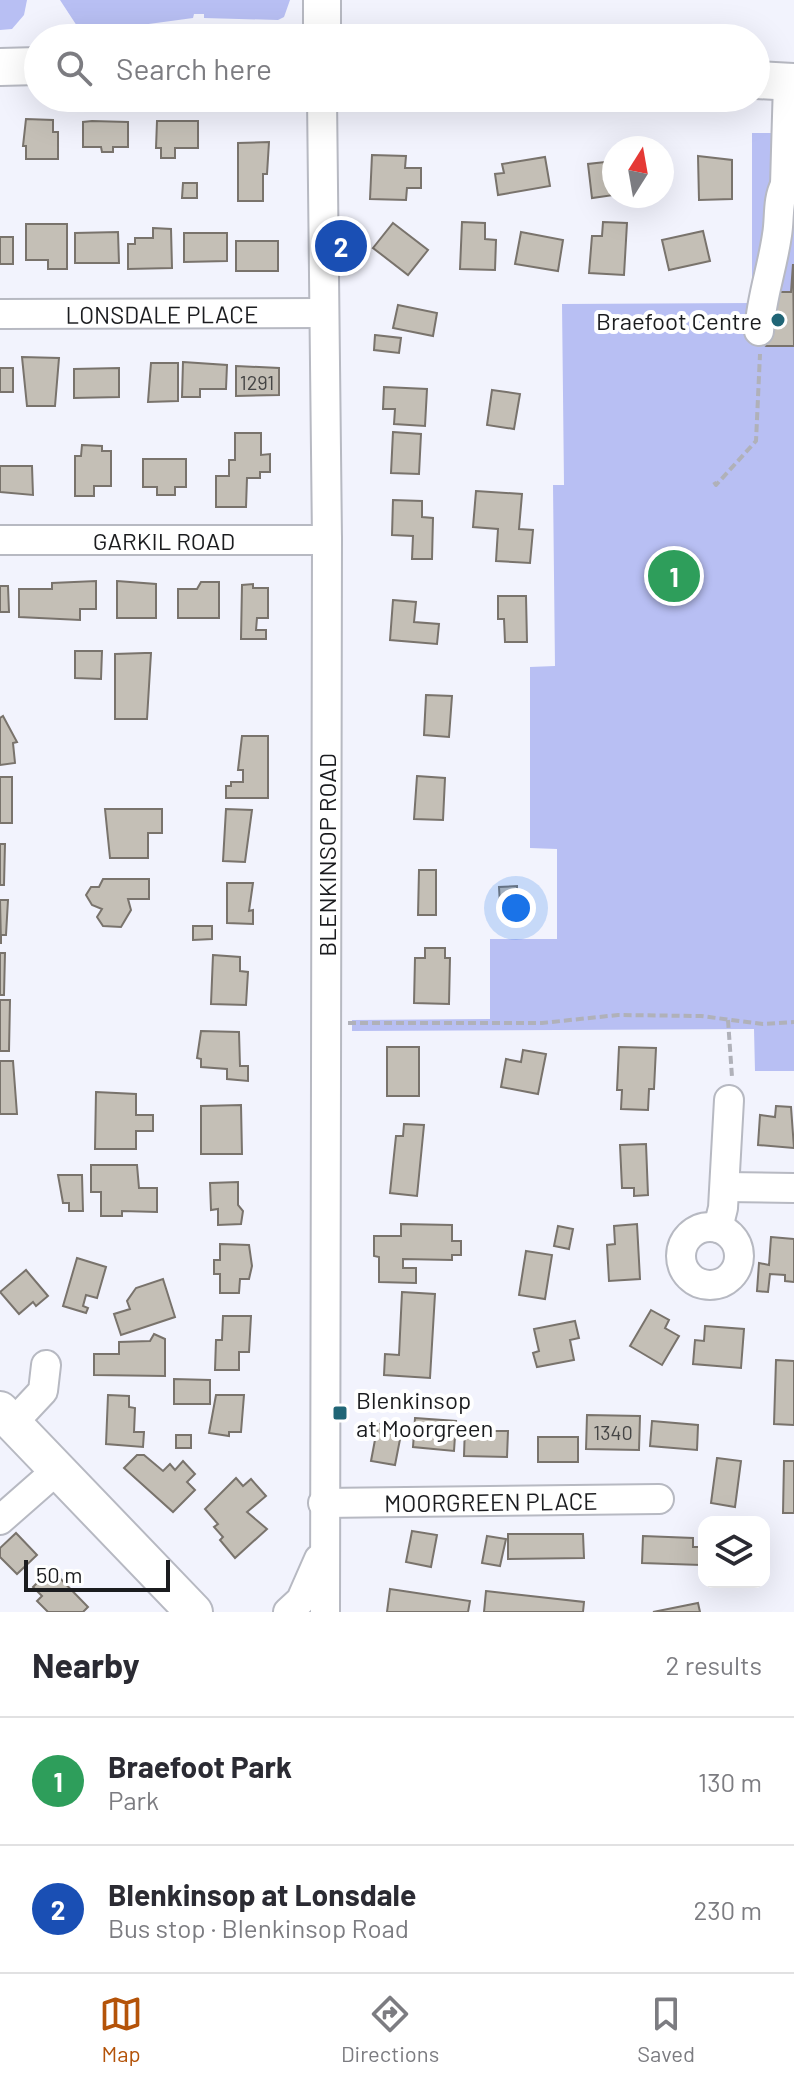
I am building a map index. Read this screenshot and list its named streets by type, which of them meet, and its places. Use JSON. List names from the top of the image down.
{
  "streets": {
    "street": [
      "LONSDALE PLACE",
      "GARKIL ROAD",
      "BLENKINSOP ROAD",
      "MOORGREEN PLACE"
    ]
  },
  "crossings": [
    ["LONSDALE PLACE", "BLENKINSOP ROAD"],
    ["GARKIL ROAD", "BLENKINSOP ROAD"],
    ["BLENKINSOP ROAD", "MOORGREEN PLACE"]
  ],
  "places": {
    "other": ["Braefoot Centre"],
    "transit": ["Blenkinsop at Moorgreen"]
  },
  "house_numbers": ["1291", "1340"],
  "scale_bar": "50 m",
  "north": "top",
  "page": {
    "search": "Search here",
    "pins": ["2", "1"],
    "scale": "50 m",
    "heading": ["Nearby", "2 results"],
    "list": [
      {
        "mark": "1",
        "name": "Braefoot Park",
        "note": "Park",
        "value": "130 m"
      },
      {
        "mark": "2",
        "name": "Blenkinsop at Lonsdale",
        "note": "Bus stop · Blenkinsop Road",
        "value": "230 m"
      }
    ],
    "nav": ["Map", "Directions", "Saved"]
  }
}
